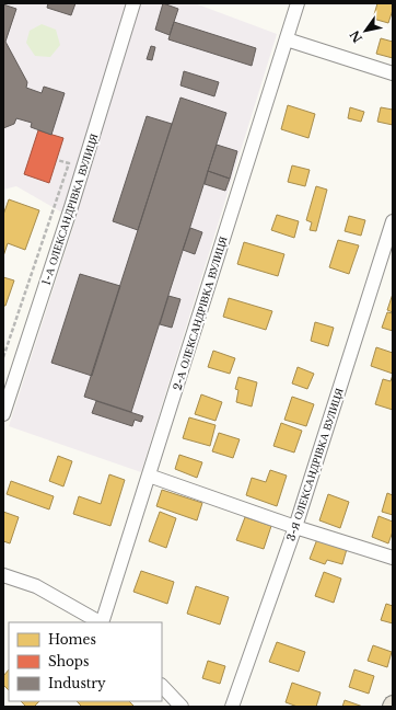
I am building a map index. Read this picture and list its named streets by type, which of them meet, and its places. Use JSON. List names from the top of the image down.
{
  "streets": {
    "street": ["1-А ОЛЕКСАНДРІВКА ВУЛИЦЯ", "2-А ОЛЕКСАНДРІВКА ВУЛИЦЯ", "3-Я ОЛЕКСАНДРІВКА ВУЛИЦЯ"]
  },
  "legend": ["Homes", "Shops", "Industry"],
  "north": "bottom left"
}
